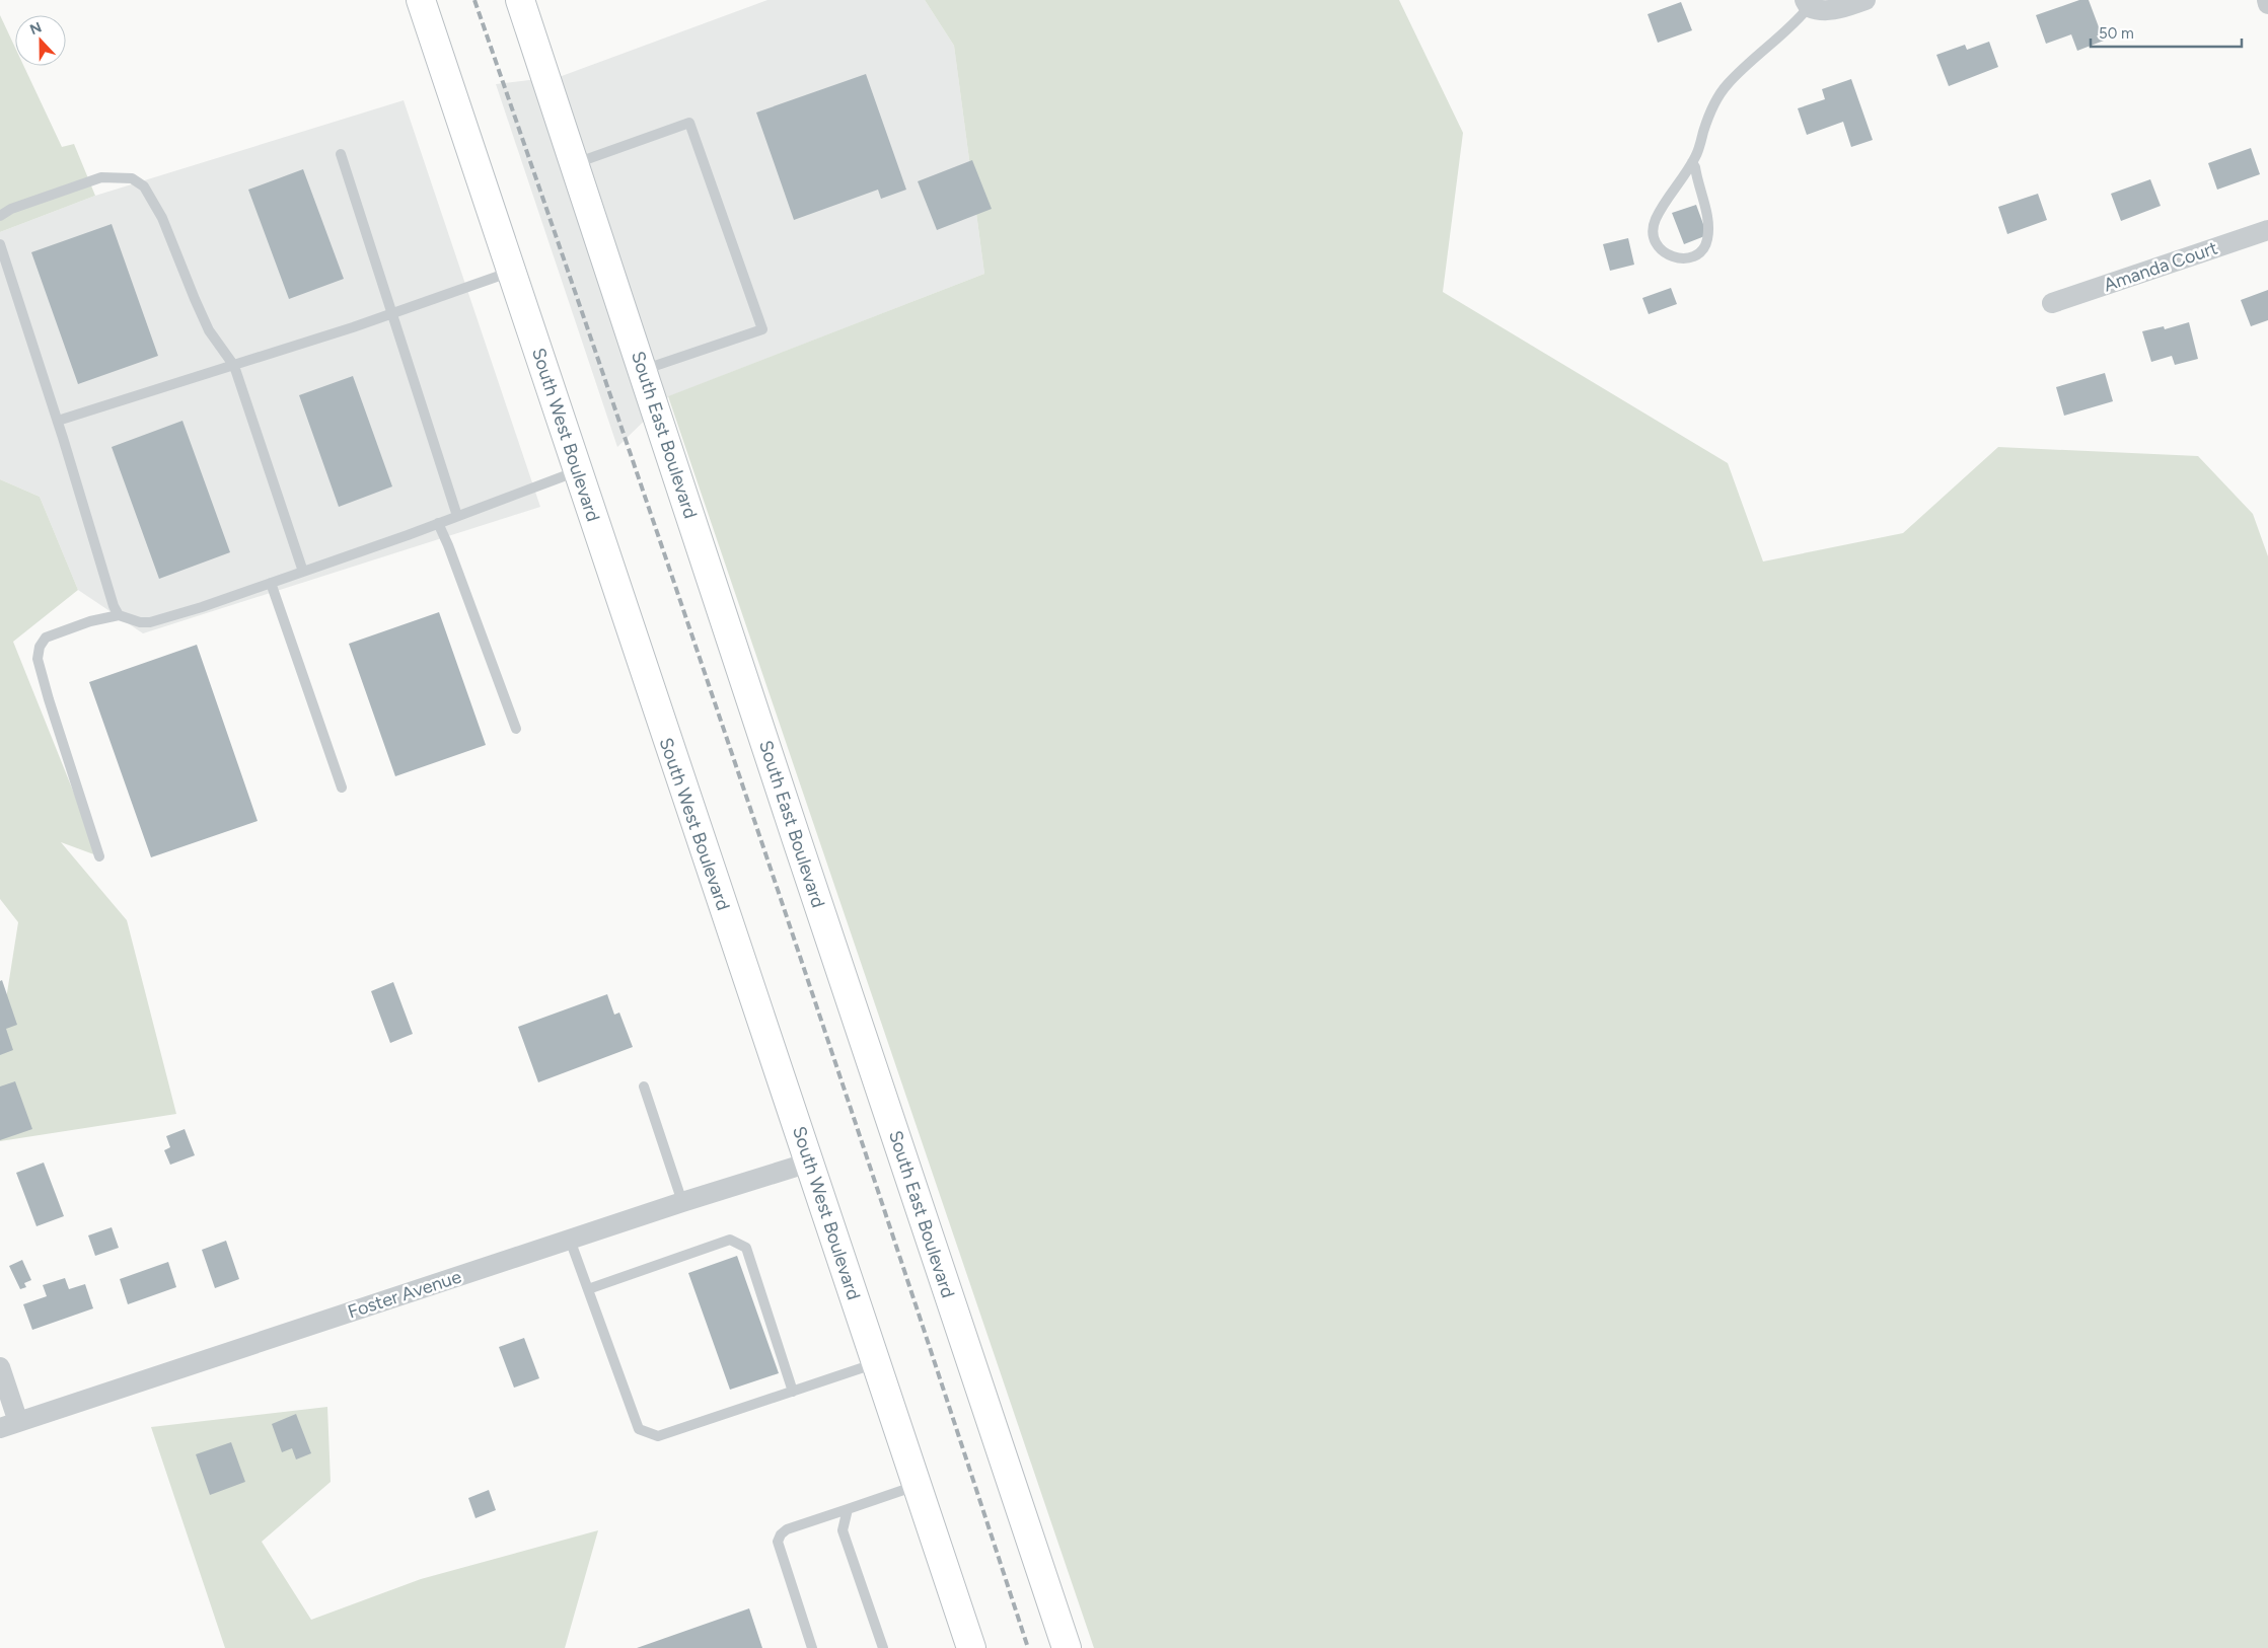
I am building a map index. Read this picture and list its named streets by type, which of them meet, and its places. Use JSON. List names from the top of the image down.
{
  "streets": {
    "main road": ["South West Boulevard", "South East Boulevard"],
    "street": ["Amanda Court", "Foster Avenue"]
  },
  "crossings": [
    ["South West Boulevard", "Foster Avenue"]
  ],
  "scale_bar": "50 m",
  "north": "top"
}
